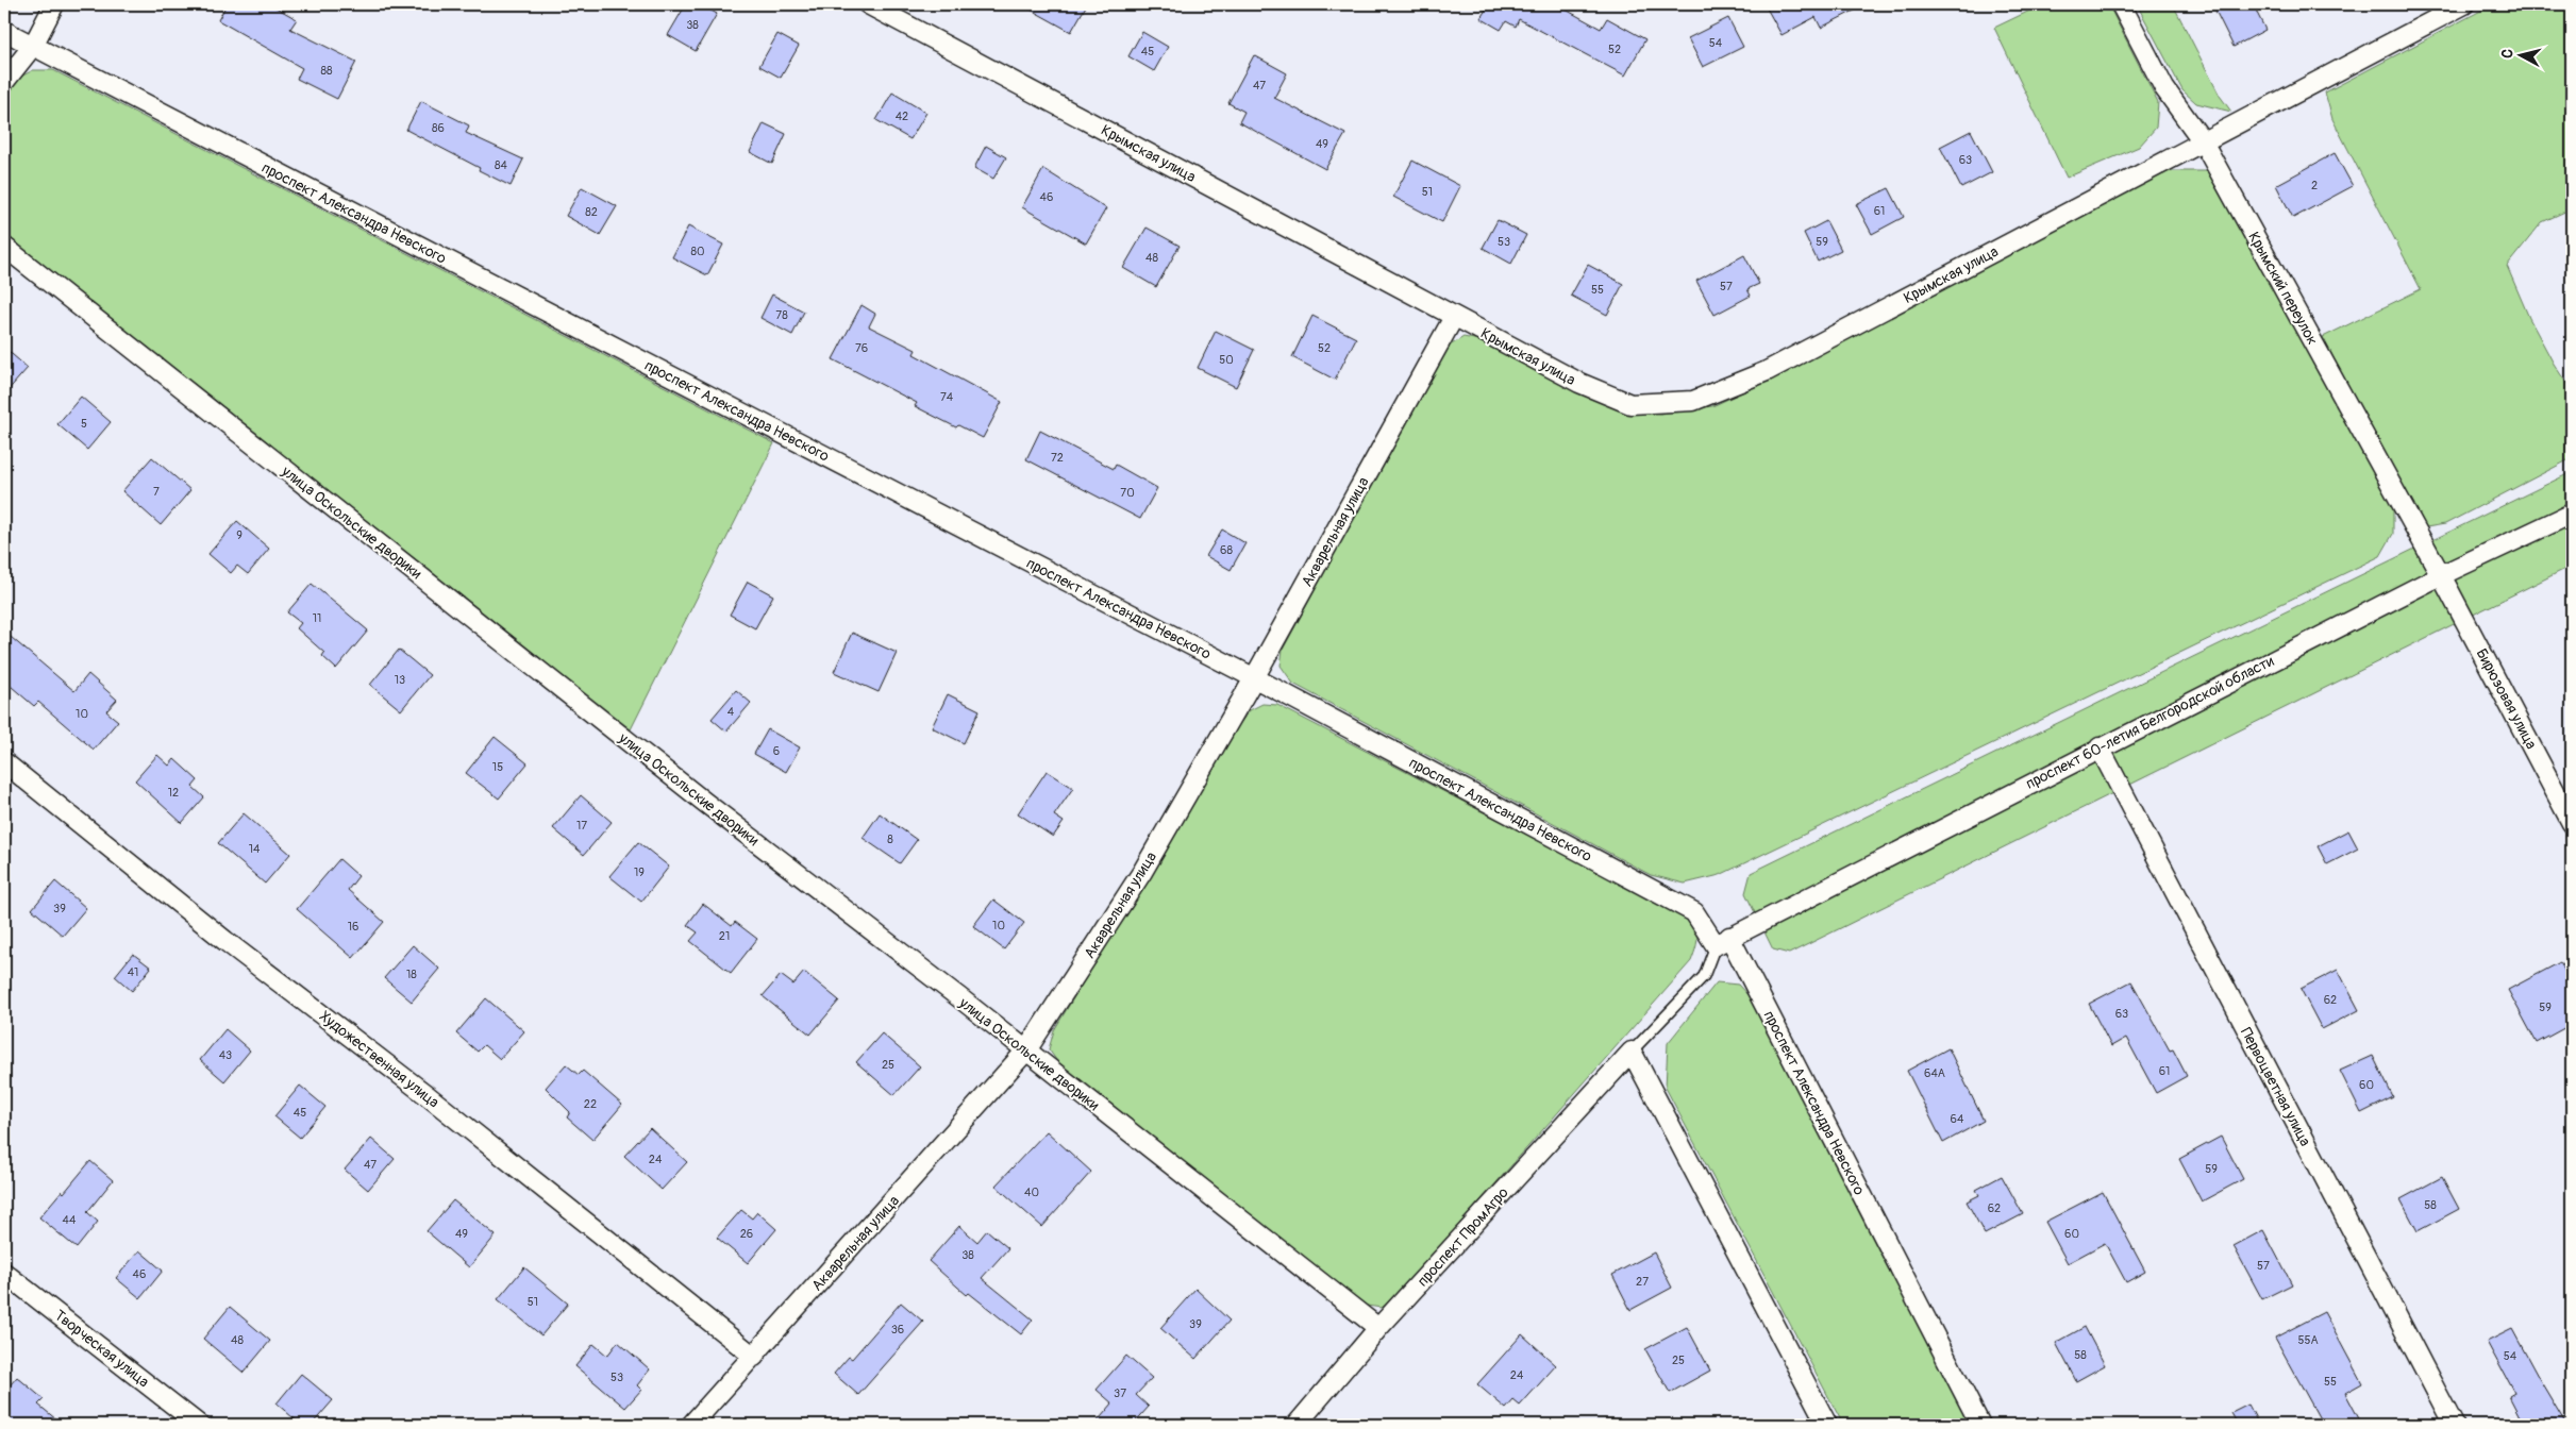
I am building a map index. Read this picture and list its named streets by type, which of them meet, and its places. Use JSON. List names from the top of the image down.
{
  "streets": {
    "street": [
      "Крымская улица",
      "проспект Александра Невского",
      "Крымский переулок",
      "улица Оскольские дворики",
      "Акварельная улица",
      "Бирюзовая улица",
      "проспект 60-летия Белгородской области",
      "Художественная улица",
      "Первоцветная улица",
      "проспект ПромАгро",
      "Творческая улица"
    ]
  },
  "crossings": [
    ["Крымская улица", "Крымский переулок"],
    ["Крымская улица", "Акварельная улица"],
    ["проспект Александра Невского", "Акварельная улица"],
    ["проспект Александра Невского", "проспект 60-летия Белгородской области"],
    ["Крымский переулок", "Бирюзовая улица"],
    ["Крымский переулок", "проспект 60-летия Белгородской области"],
    ["улица Оскольские дворики", "Акварельная улица"],
    ["улица Оскольские дворики", "проспект ПромАгро"],
    ["Акварельная улица", "Художественная улица"],
    ["Бирюзовая улица", "проспект 60-летия Белгородской области"],
    ["проспект 60-летия Белгородской области", "Первоцветная улица"]
  ],
  "house_numbers": [
    "38",
    "54",
    "52",
    "45",
    "88",
    "47",
    "42",
    "86",
    "49",
    "63",
    "84",
    "2",
    "51",
    "46",
    "61",
    "82",
    "53",
    "59",
    "80",
    "48",
    "57",
    "55",
    "78",
    "76",
    "52",
    "50",
    "74",
    "5",
    "72",
    "7",
    "70",
    "9",
    "68",
    "11",
    "13",
    "4",
    "10",
    "6",
    "15",
    "12",
    "17",
    "8",
    "14",
    "19",
    "39",
    "10",
    "16",
    "21",
    "41",
    "18",
    "62",
    "59",
    "63",
    "43",
    "25",
    "61",
    "64А",
    "60",
    "22",
    "45",
    "64",
    "24",
    "47",
    "59",
    "40",
    "58",
    "62",
    "44",
    "49",
    "26",
    "60",
    "38",
    "57",
    "46",
    "27",
    "51",
    "39",
    "36",
    "48",
    "55А",
    "58",
    "54",
    "25",
    "24",
    "53",
    "55",
    "37"
  ],
  "north": "left"
}
